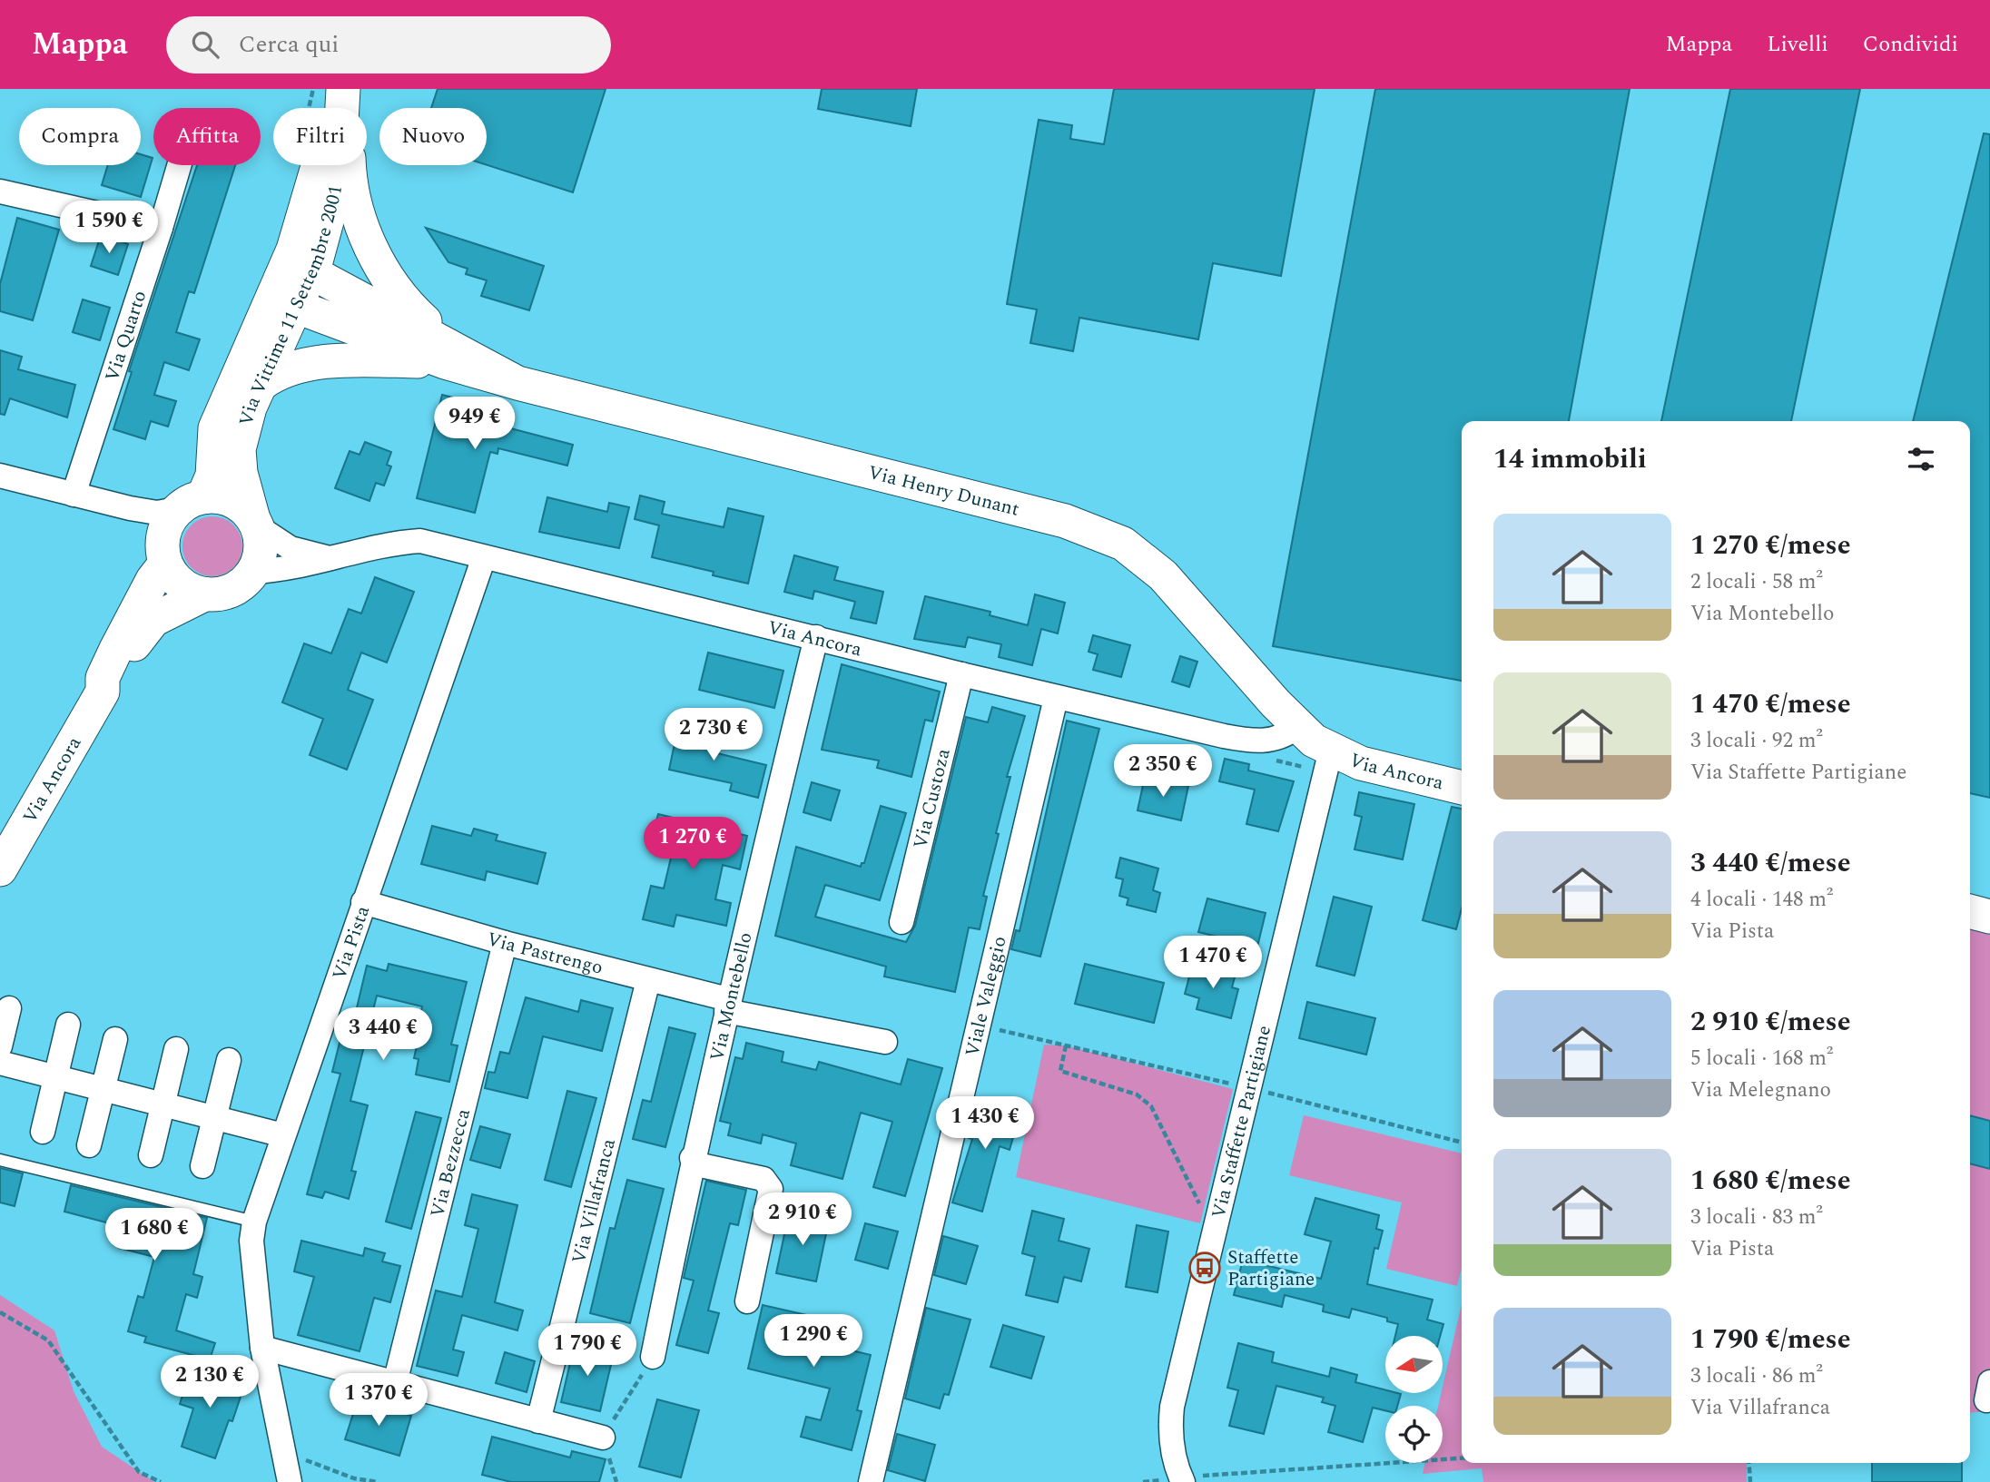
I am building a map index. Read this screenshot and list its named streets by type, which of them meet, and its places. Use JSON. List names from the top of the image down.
{
  "streets": {
    "main road": ["Via Vittime 11 Settembre 2001", "Via Henry Dunant", "Via Ancora"],
    "street": [
      "Via Quarto",
      "Via Custoza",
      "Via Pista",
      "Via Pastrengo",
      "Via Montebello",
      "Viale Valeggio",
      "Via Staffette Partigiane",
      "Via Bezzecca",
      "Via Villafranca"
    ]
  },
  "crossings": [
    ["Via Vittime 11 Settembre 2001", "Via Ancora"],
    ["Via Quarto", "Via Ancora"],
    ["Via Henry Dunant", "Via Ancora"],
    ["Via Henry Dunant", "Via Staffette Partigiane"],
    ["Via Ancora", "Via Custoza"],
    ["Via Ancora", "Via Pista"],
    ["Via Ancora", "Via Montebello"],
    ["Via Ancora", "Viale Valeggio"],
    ["Via Ancora", "Via Staffette Partigiane"],
    ["Via Pista", "Via Pastrengo"],
    ["Via Pastrengo", "Via Montebello"],
    ["Via Pastrengo", "Via Bezzecca"],
    ["Via Pastrengo", "Via Villafranca"]
  ],
  "places": {
    "bus stop": ["Staffette Partigiane"]
  },
  "north": "left",
  "page": {
    "header": "Mappa",
    "search": "Cerca qui",
    "nav": ["Mappa", "Livelli", "Condividi"],
    "chip": [
      "Compra",
      "Affitta",
      "Filtri",
      "Nuovo"
    ],
    "price": [
      "1 590 €",
      "949 €",
      "2 730 €",
      "2 350 €",
      "1 270 €",
      "1 470 €",
      "3 440 €",
      "1 430 €",
      "2 910 €",
      "1 680 €",
      "1 290 €",
      "1 790 €",
      "2 130 €",
      "1 370 €"
    ],
    "heading": "14 immobili",
    "list": [
      {
        "name": "1 270 €/mese",
        "note": "2 locali · 58 m² · Via Montebello"
      },
      {
        "name": "1 470 €/mese",
        "note": "3 locali · 92 m² · Via Staffette Partigiane"
      },
      {
        "name": "3 440 €/mese",
        "note": "4 locali · 148 m² · Via Pista"
      },
      {
        "name": "2 910 €/mese",
        "note": "5 locali · 168 m² · Via Melegnano"
      },
      {
        "name": "1 680 €/mese",
        "note": "3 locali · 83 m² · Via Pista"
      },
      {
        "name": "1 790 €/mese",
        "note": "3 locali · 86 m² · Via Villafranca"
      }
    ]
  }
}
